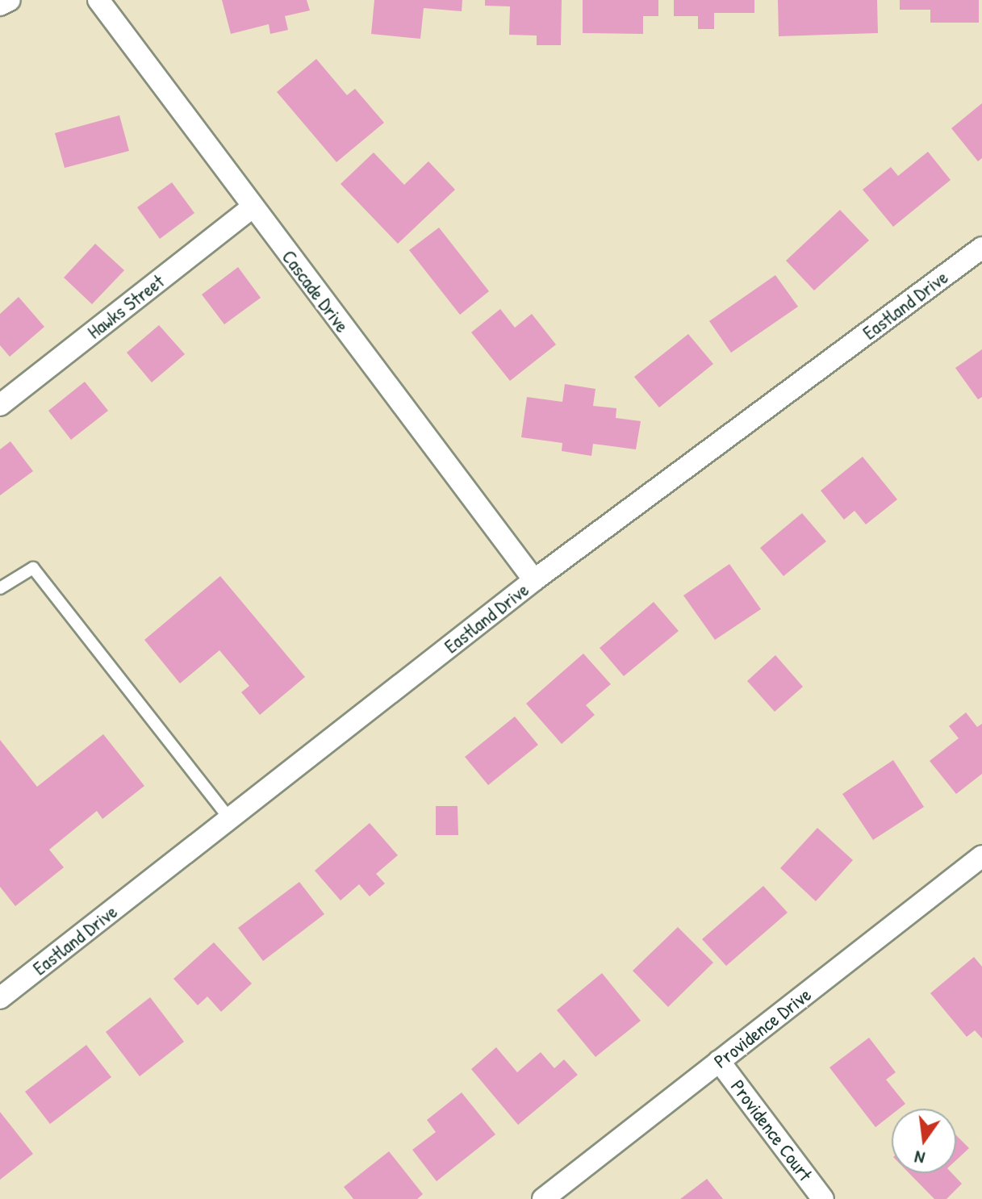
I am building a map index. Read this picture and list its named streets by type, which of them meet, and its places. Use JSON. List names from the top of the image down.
{
  "streets": {
    "street": [
      "Cascade Drive",
      "Eastland Drive",
      "Hawks Street",
      "Providence Drive",
      "Providence Court"
    ]
  },
  "crossings": [
    ["Cascade Drive", "Eastland Drive"],
    ["Cascade Drive", "Hawks Street"],
    ["Providence Drive", "Providence Court"]
  ],
  "north": "bottom"
}
